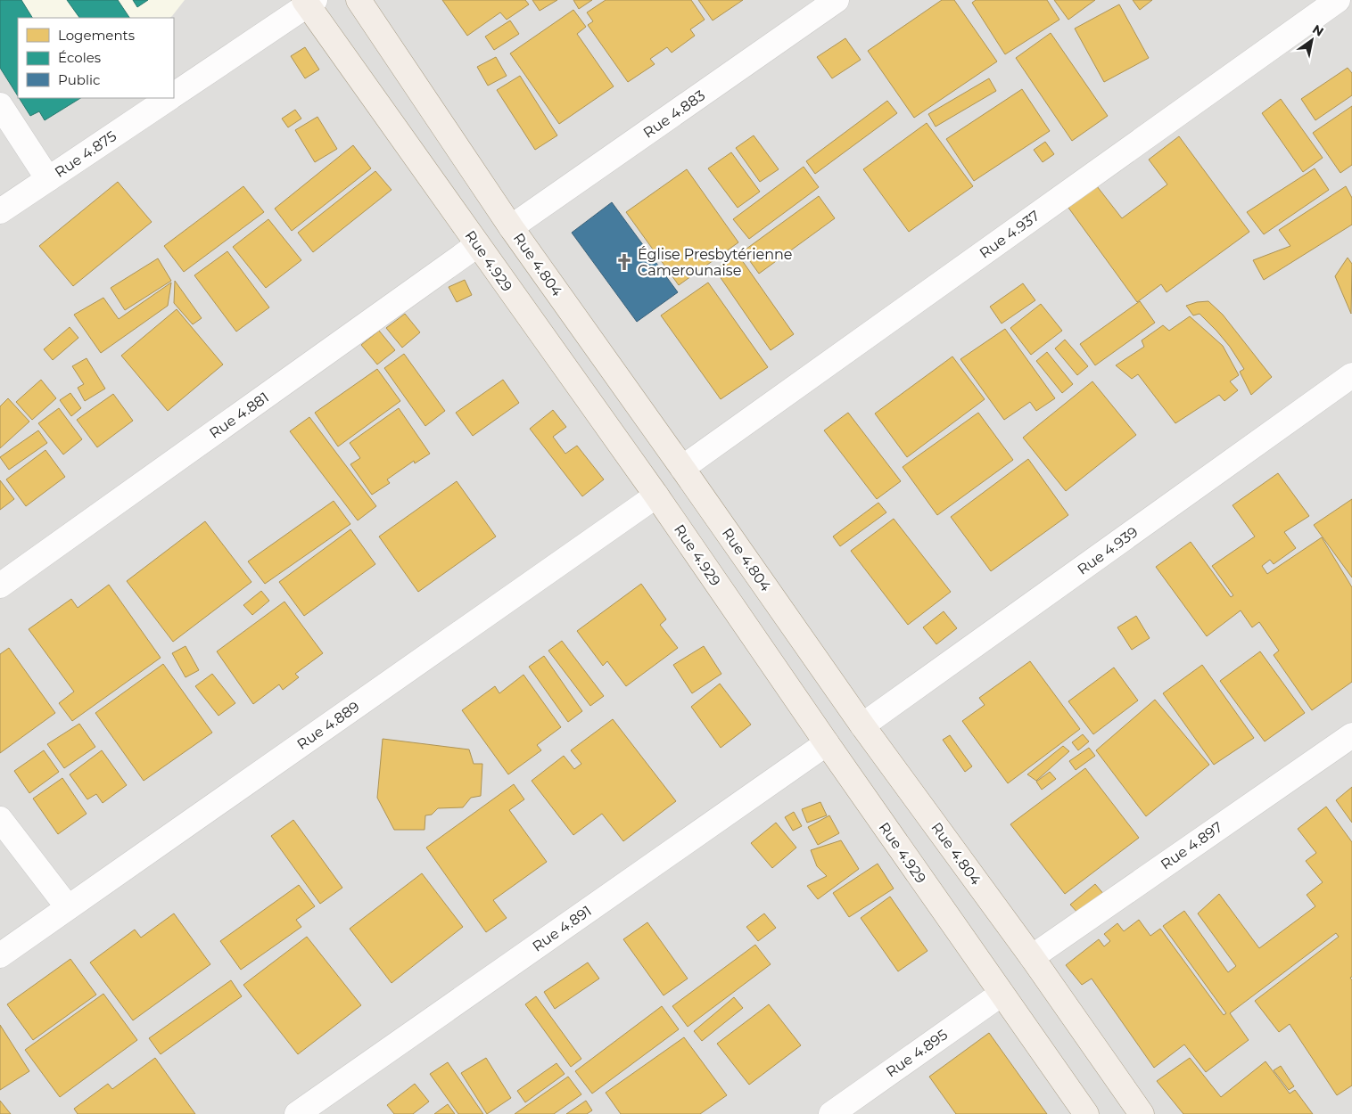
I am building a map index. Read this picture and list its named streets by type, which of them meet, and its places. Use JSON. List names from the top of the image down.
{
  "streets": {
    "main road": ["Rue 4.929", "Rue 4.804"],
    "street": [
      "Rue 4.883",
      "Rue 4.875",
      "Rue 4.937",
      "Rue 4.881",
      "Rue 4.939",
      "Rue 4.889",
      "Rue 4.897",
      "Rue 4.891",
      "Rue 4.895"
    ]
  },
  "crossings": [
    ["Rue 4.883", "Rue 4.804"],
    ["Rue 4.875", "Rue 4.929"],
    ["Rue 4.937", "Rue 4.804"],
    ["Rue 4.929", "Rue 4.881"],
    ["Rue 4.929", "Rue 4.889"],
    ["Rue 4.929", "Rue 4.891"],
    ["Rue 4.929", "Rue 4.895"],
    ["Rue 4.804", "Rue 4.939"],
    ["Rue 4.804", "Rue 4.897"]
  ],
  "places": {
    "church": ["Église Presbytérienne Camerounaise"]
  },
  "legend": ["Logements", "Écoles", "Public"],
  "north": "top right"
}
